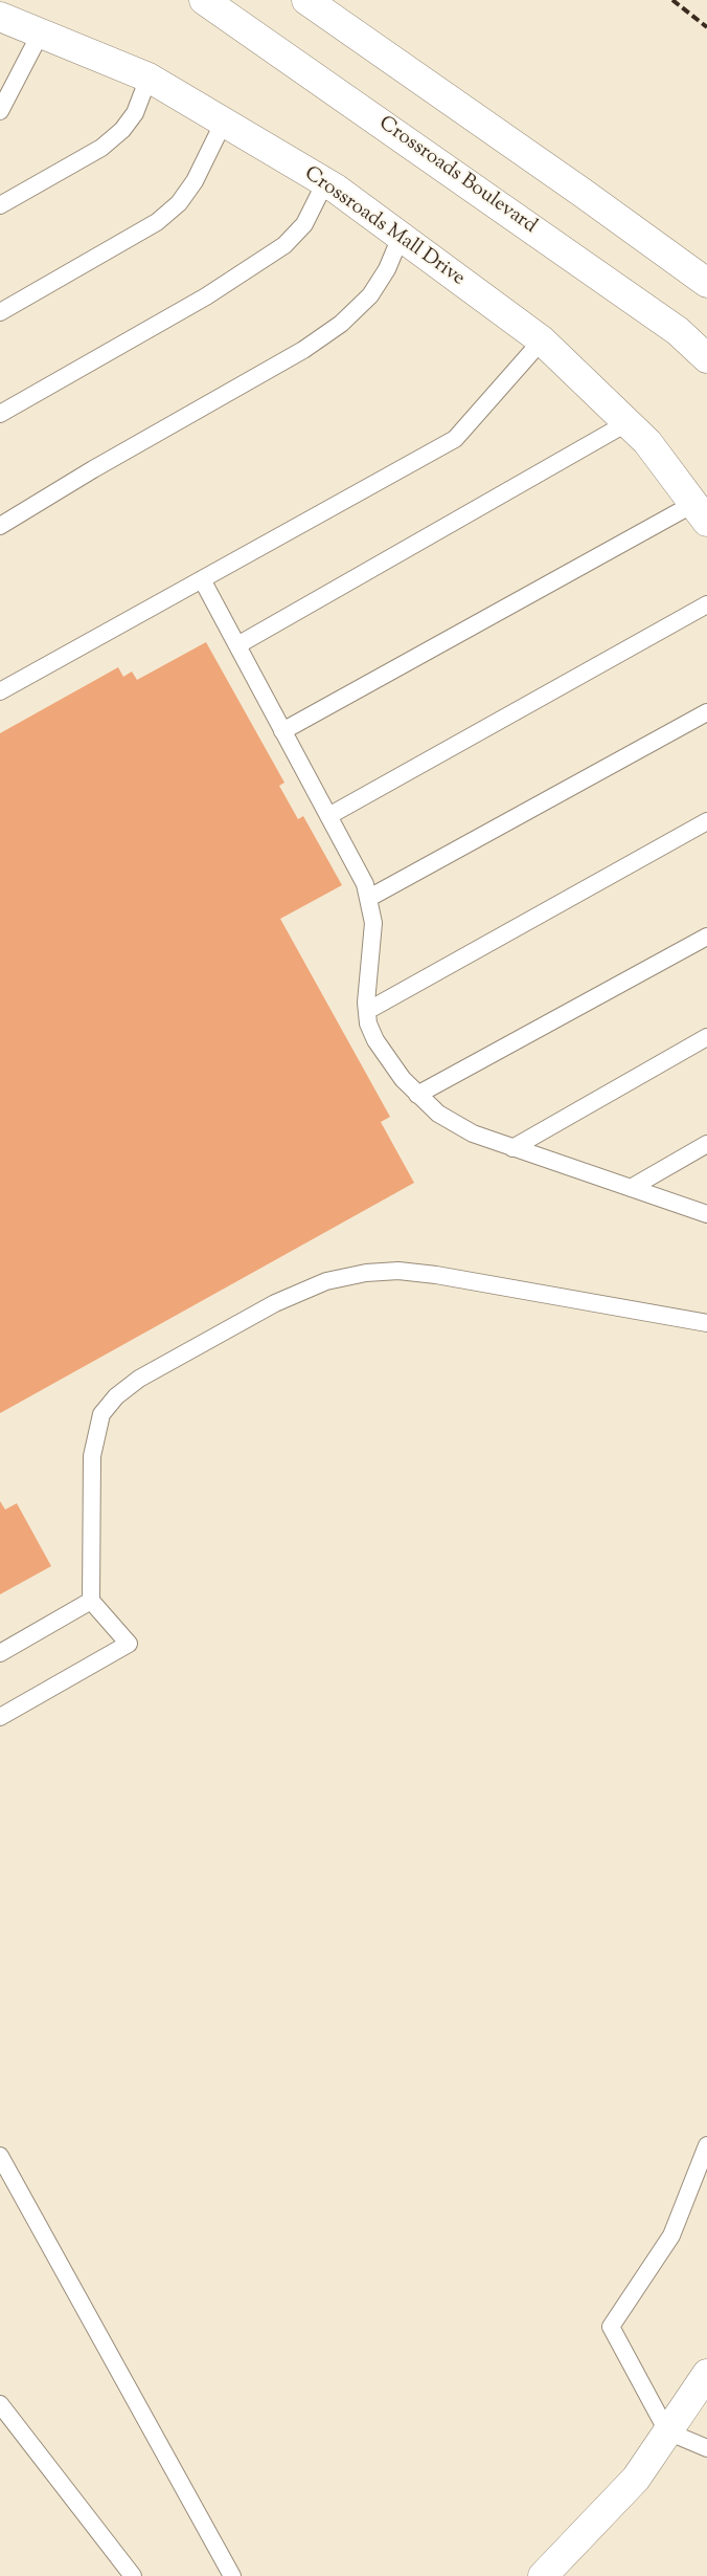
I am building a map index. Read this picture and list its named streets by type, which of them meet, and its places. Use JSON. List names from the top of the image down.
{
  "streets": {
    "street": ["Crossroads Boulevard", "Crossroads Mall Drive"]
  }
}
